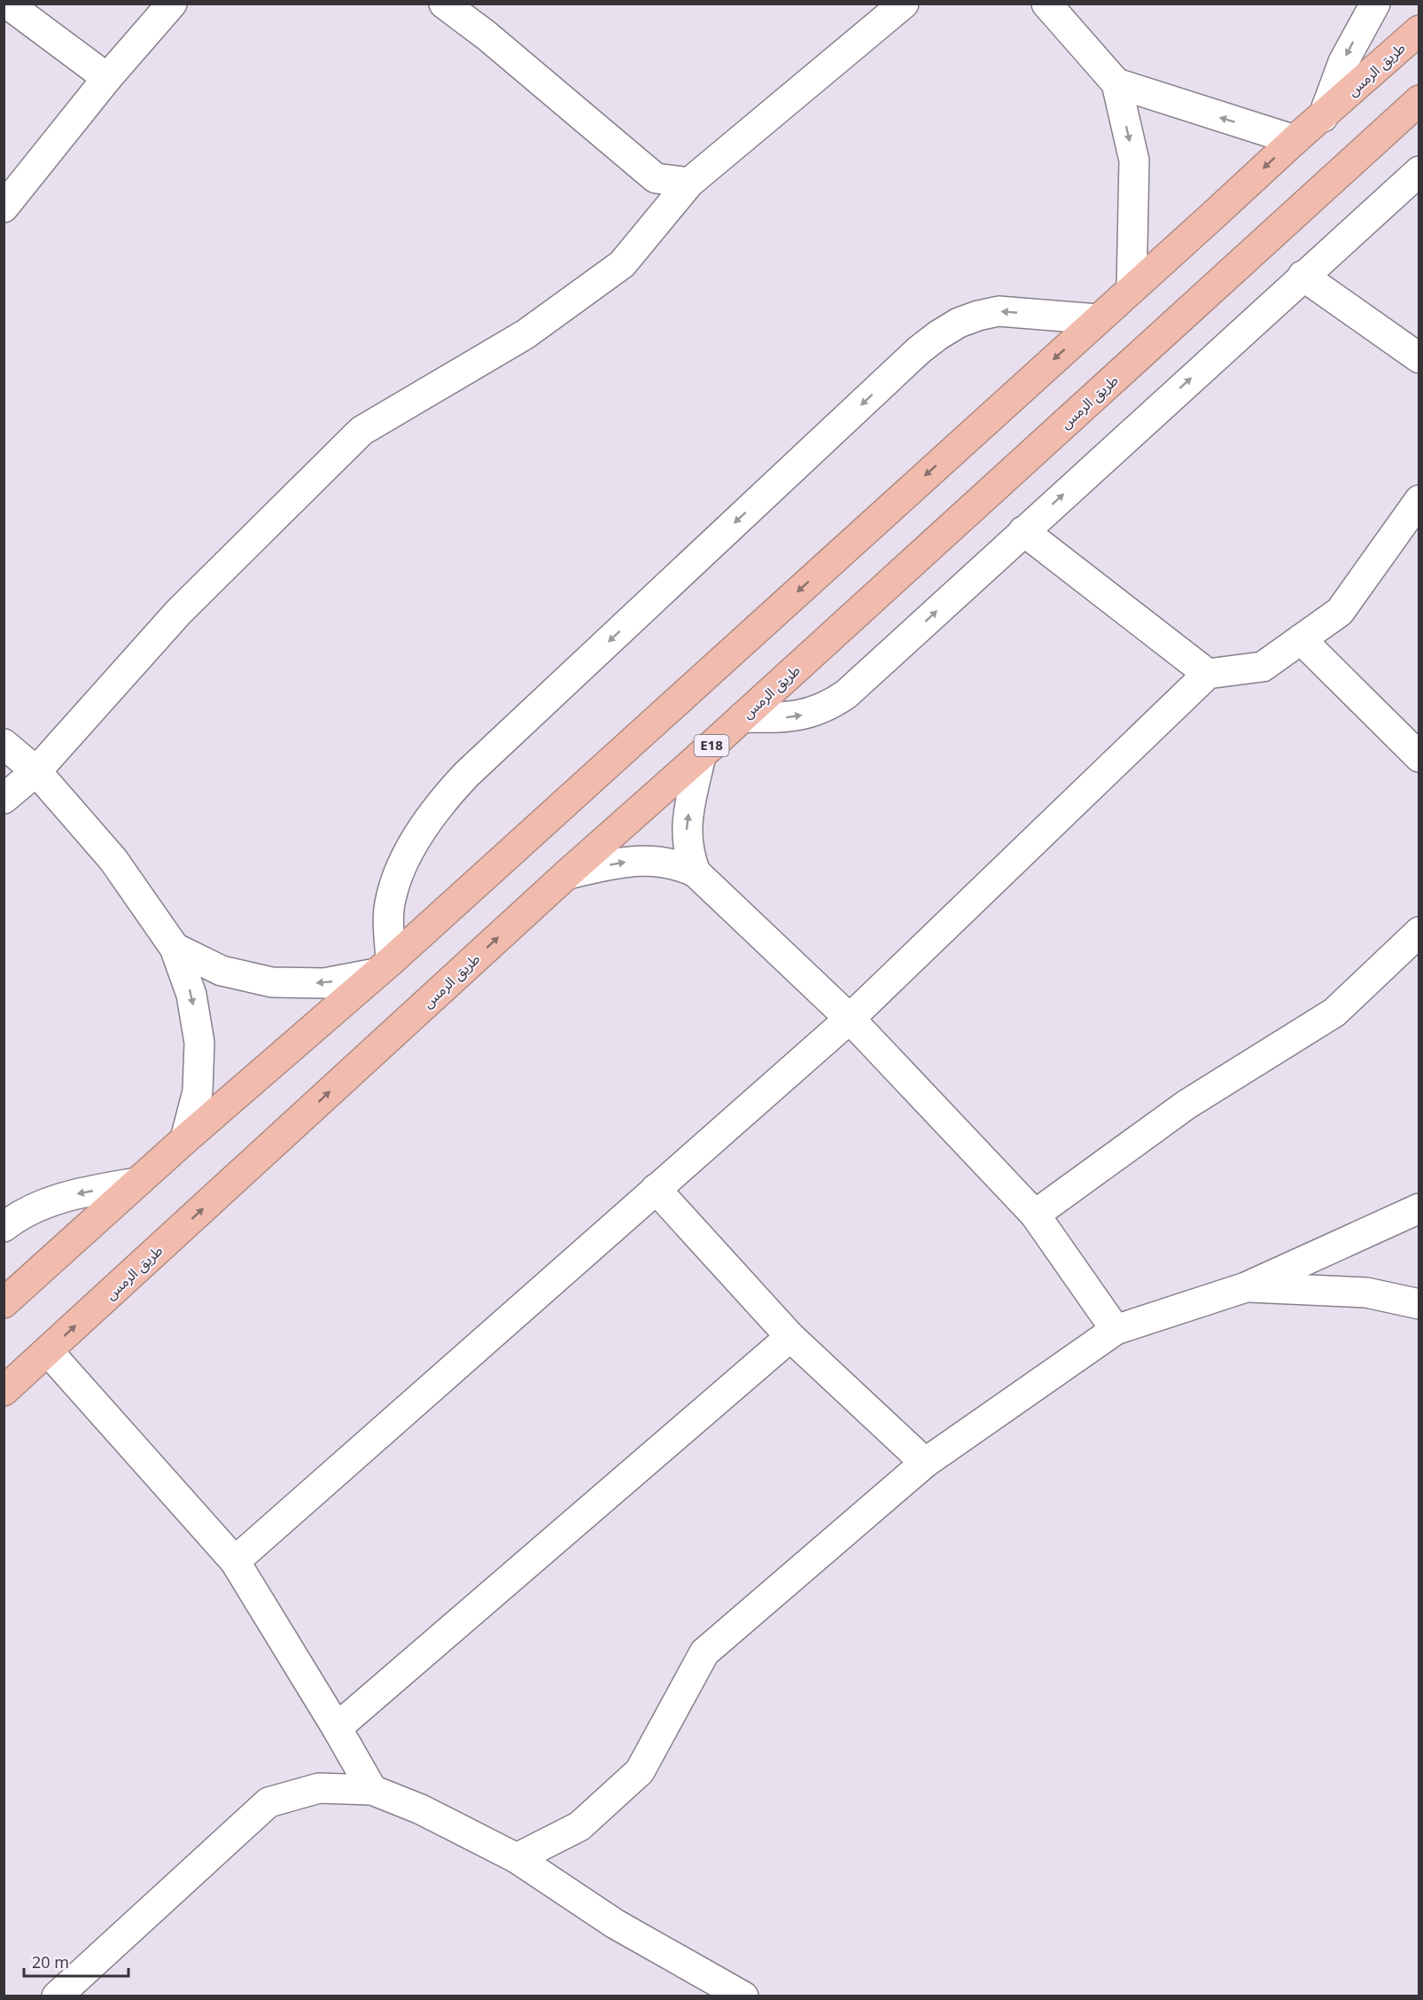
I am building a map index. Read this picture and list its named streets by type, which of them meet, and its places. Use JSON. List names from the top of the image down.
{
  "streets": {
    "highway": ["طريق الرمس", "E18"]
  },
  "scale_bar": "20 m"
}
